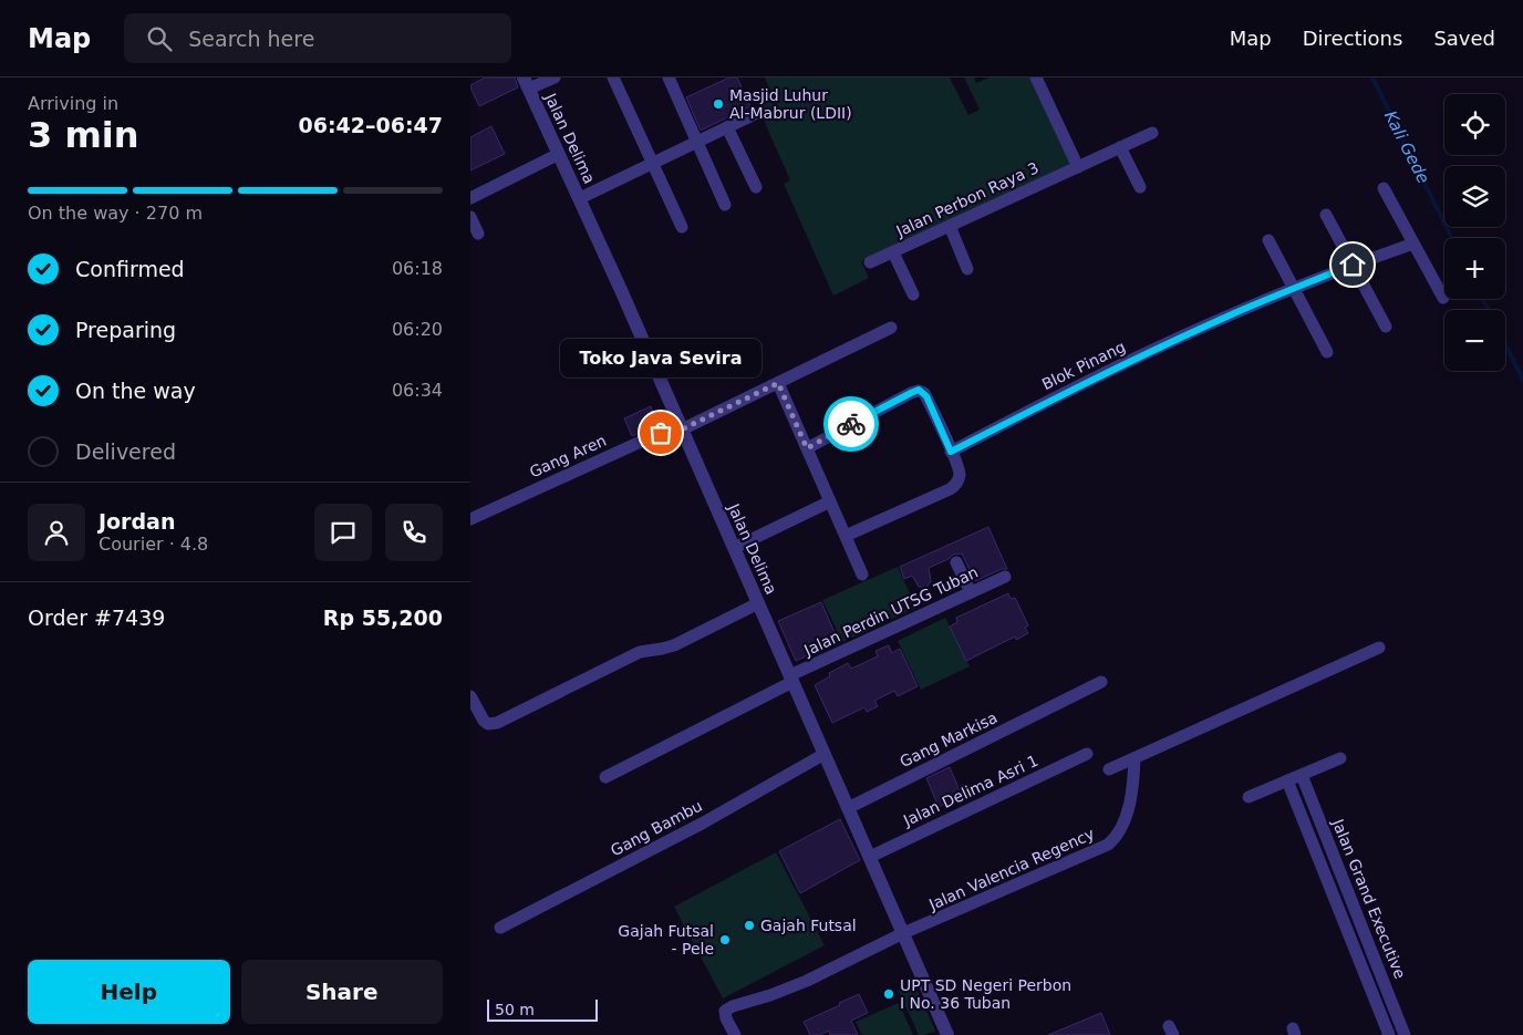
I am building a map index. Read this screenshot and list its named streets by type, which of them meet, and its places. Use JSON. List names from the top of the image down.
{
  "streets": {
    "street": [
      "Jalan Delima",
      "Jalan Perbon Raya 3",
      "Blok Pinang",
      "Gang Aren",
      "Jalan Perdin UTSG Tuban",
      "Gang Markisa",
      "Jalan Delima Asri 1",
      "Gang Bambu",
      "Jalan Valencia Regency",
      "Jalan Grand Executive"
    ]
  },
  "crossings": [
    ["Jalan Delima", "Gang Aren"],
    ["Jalan Delima", "Jalan Perdin UTSG Tuban"],
    ["Jalan Delima", "Gang Markisa"],
    ["Jalan Delima", "Jalan Delima Asri 1"],
    ["Jalan Delima", "Gang Bambu"],
    ["Jalan Delima", "Jalan Valencia Regency"]
  ],
  "water": ["Kali Gede"],
  "places": [
    "Masjid Luhur Al-Mabrur (LDII)",
    "Toko Java Sevira",
    "Gajah Futsal",
    "Gajah Futsal - Pele",
    "UPT SD Negeri Perbon I No. 36 Tuban"
  ],
  "scale_bar": "50 m",
  "page": {
    "header": "Map",
    "search": "Search here",
    "nav": ["Map", "Directions", "Saved"],
    "heading": ["3 min", "Arriving in", "06:42–06:47"],
    "panel": [
      "Jordan",
      "Courier · 4.8",
      "Order #7439",
      "Rp 55,200"
    ],
    "map_buttons": ["+", "−"],
    "bar": "On the way · 270 m",
    "list": [
      ["Confirmed", "06:18"],
      ["Preparing", "06:20"],
      ["On the way", "06:34"],
      "Delivered"
    ],
    "bubble": "Toko Java Sevira",
    "buttons": ["Help", "Share"],
    "scale": "50 m"
  }
}
